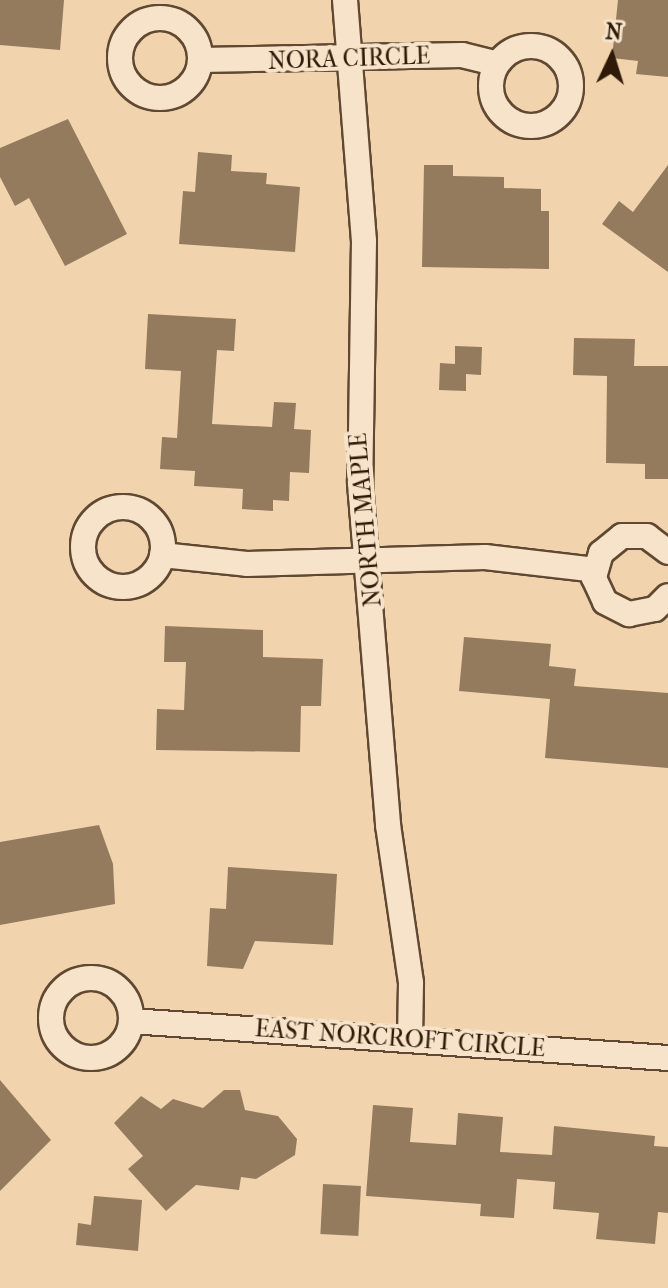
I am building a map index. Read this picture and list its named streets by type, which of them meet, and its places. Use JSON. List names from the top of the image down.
{
  "streets": {
    "street": ["NORA CIRCLE", "NORTH MAPLE", "EAST NORCROFT CIRCLE"]
  },
  "crossings": [
    ["NORA CIRCLE", "NORTH MAPLE"],
    ["NORTH MAPLE", "EAST NORCROFT CIRCLE"]
  ],
  "north": "top"
}
